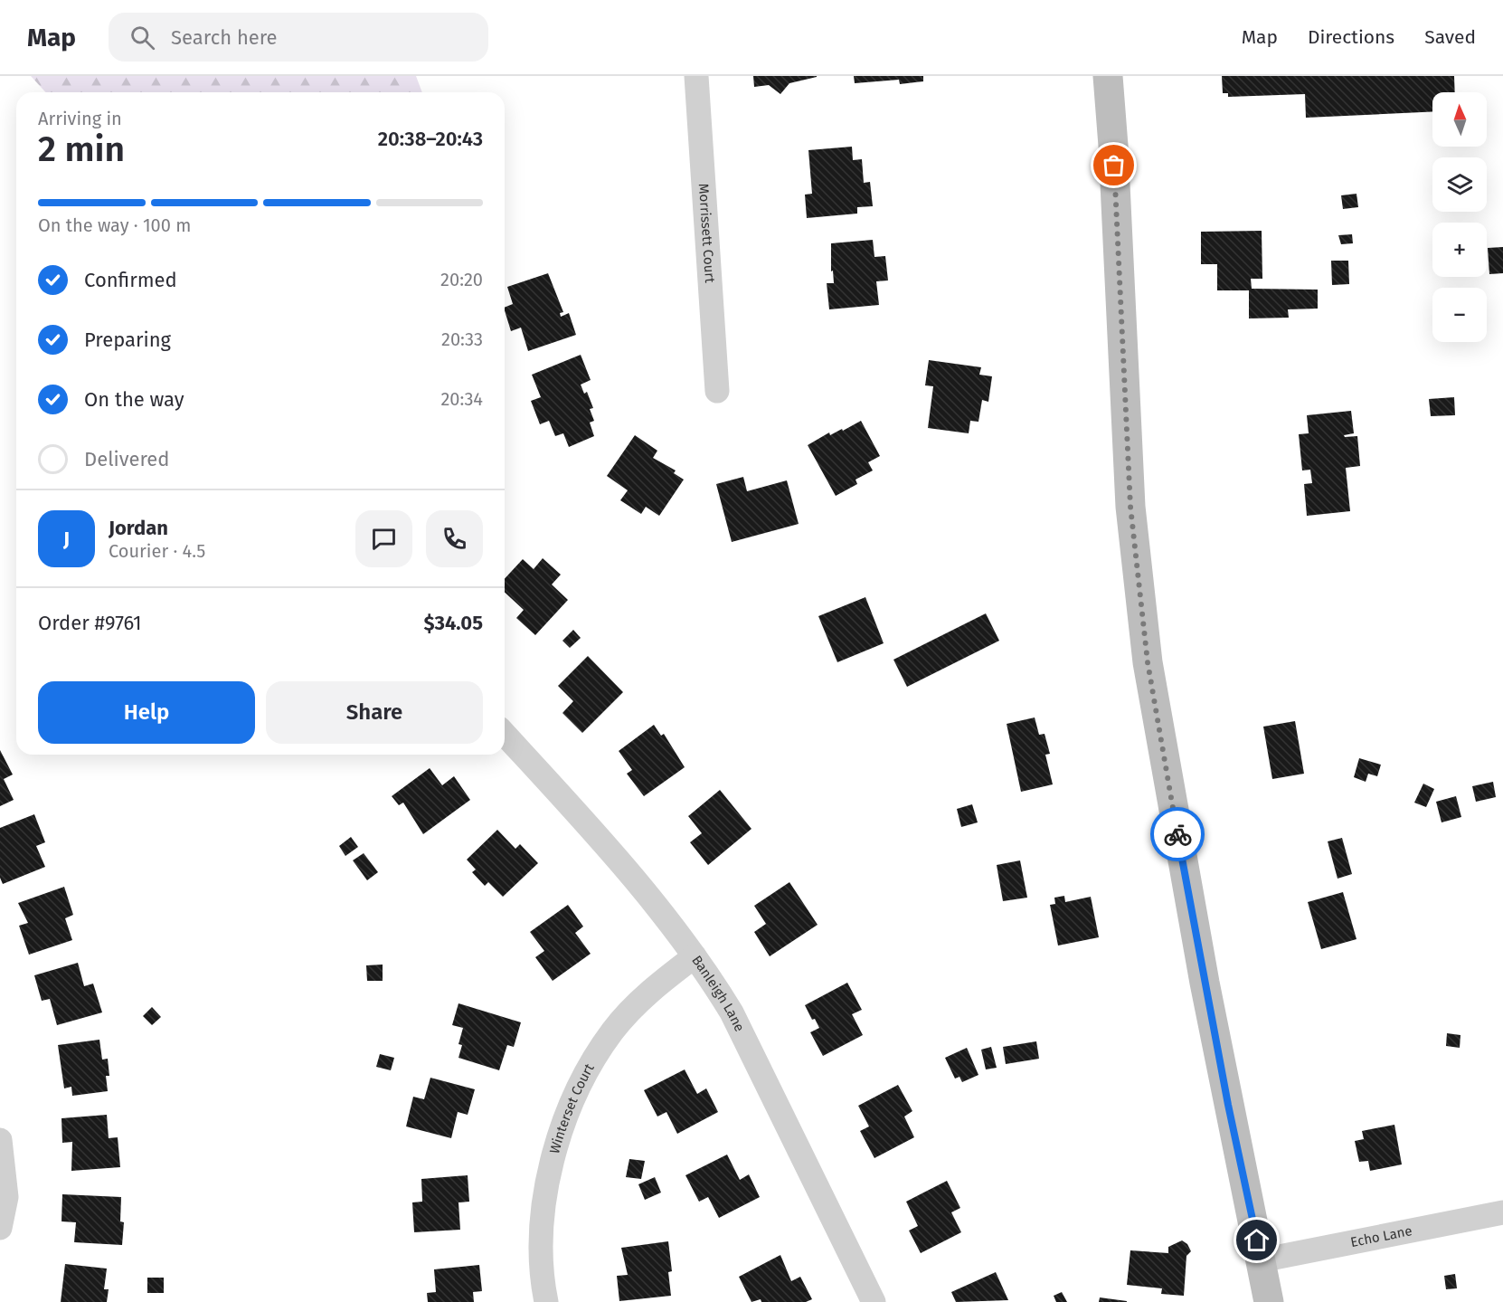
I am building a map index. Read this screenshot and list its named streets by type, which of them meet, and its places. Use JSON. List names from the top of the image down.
{
  "streets": {
    "street": [
      "Morrissett Court",
      "Banleigh Lane",
      "Winterset Court",
      "Echo Lane"
    ]
  },
  "crossings": [
    ["Banleigh Lane", "Winterset Court"]
  ],
  "north": "top",
  "page": {
    "header": "Map",
    "search": "Search here",
    "nav": ["Map", "Directions", "Saved"],
    "map_buttons": ["+", "−"],
    "heading": ["2 min", "Arriving in", "20:38–20:43"],
    "panel": [
      "Jordan",
      "Courier · 4.5",
      "Order #9761",
      "$34.05"
    ],
    "bar": "On the way · 100 m",
    "list": [
      ["Confirmed", "20:20"],
      ["Preparing", "20:33"],
      ["On the way", "20:34"],
      "Delivered"
    ],
    "round": "J",
    "buttons": ["Help", "Share"]
  }
}
